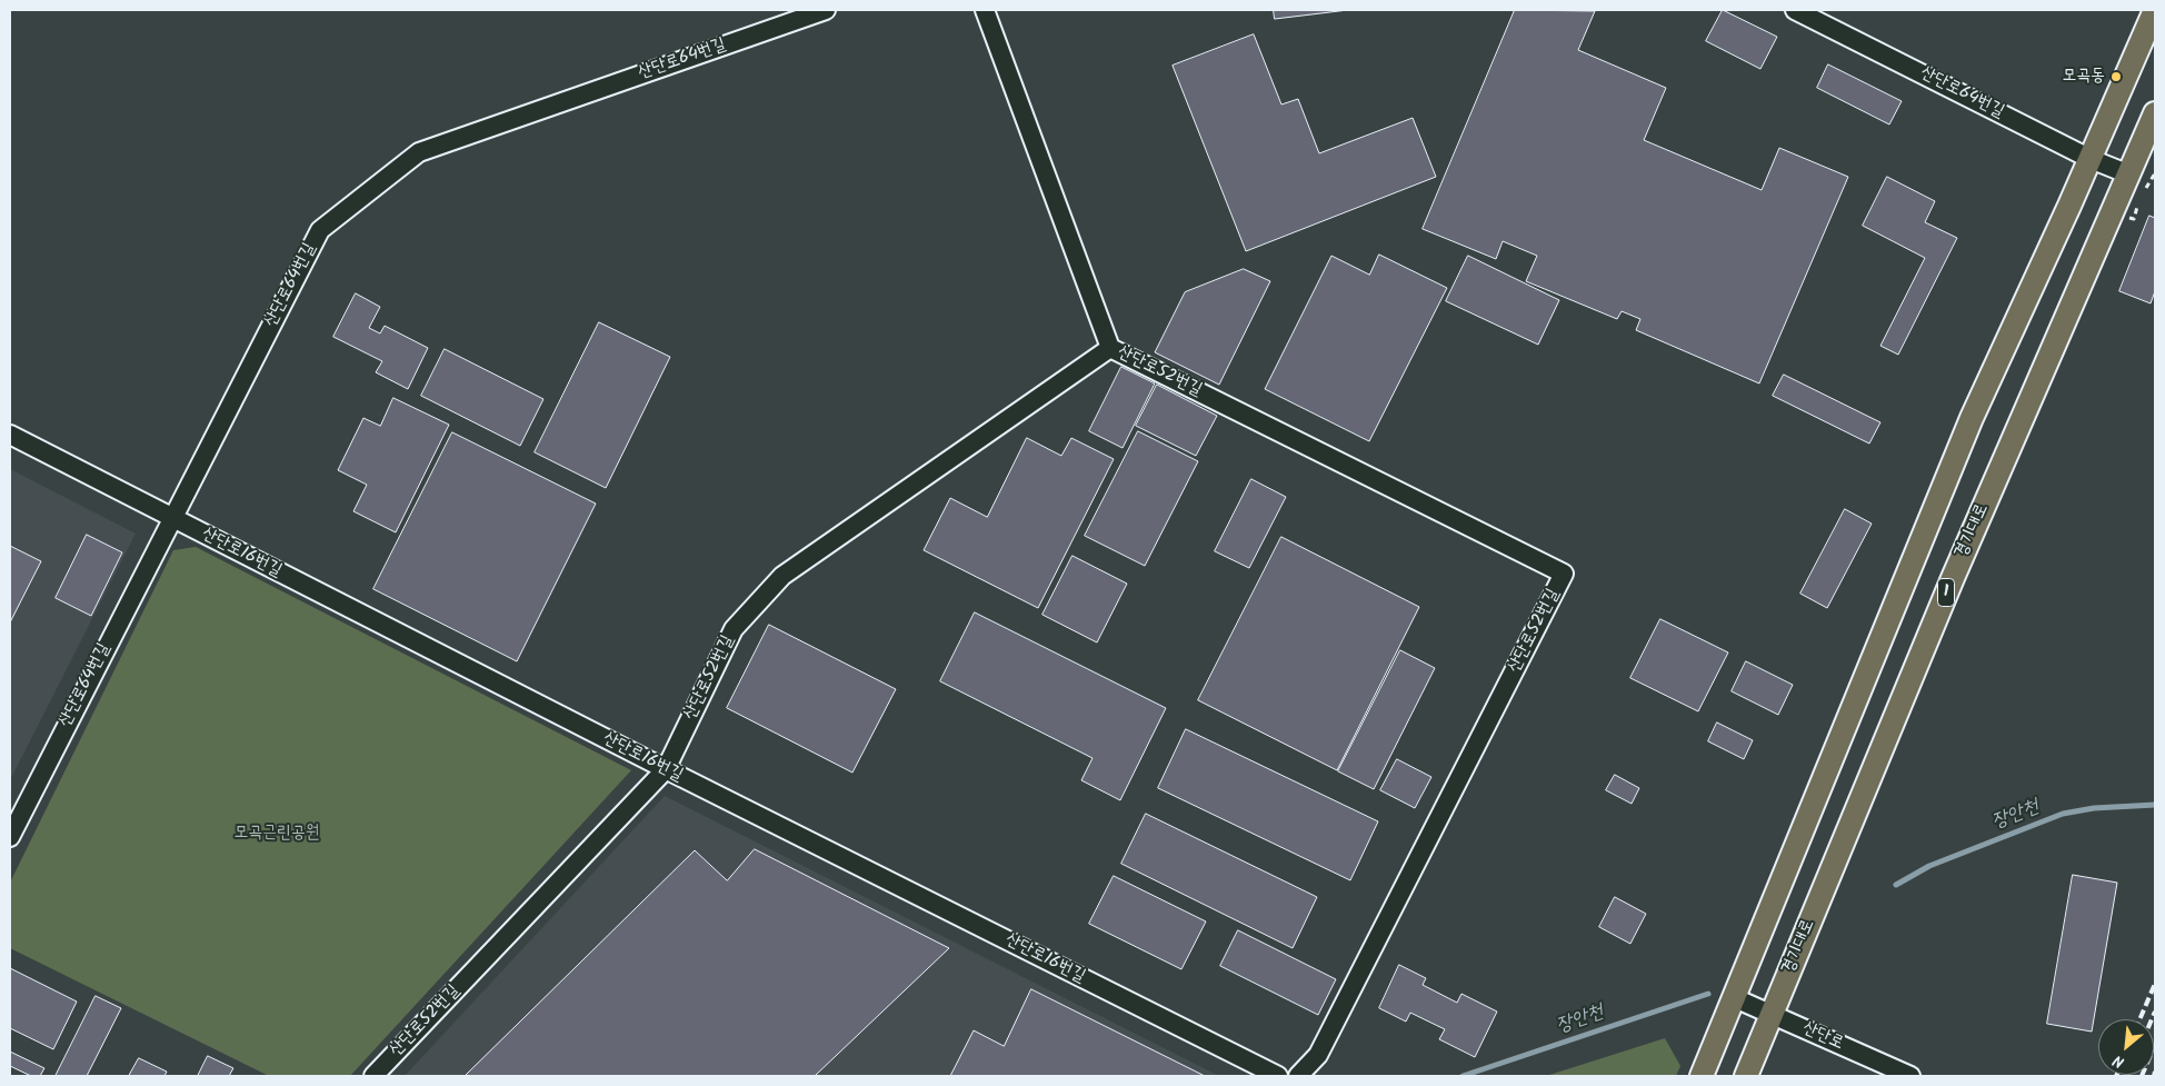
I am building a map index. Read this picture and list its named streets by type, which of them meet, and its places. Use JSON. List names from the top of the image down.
{
  "streets": {
    "main road": ["경기대로", "1"],
    "street": [
      "산단로64번길",
      "산단로52번길",
      "산단로16번길",
      "산단로"
    ]
  },
  "crossings": [
    ["산단로64번길", "경기대로"],
    ["산단로64번길", "산단로16번길"],
    ["산단로52번길", "산단로16번길"],
    ["경기대로", "산단로"]
  ],
  "water": ["장안천"],
  "parks": ["모곡근린공원"],
  "places": ["모곡동"],
  "north": "bottom left"
}
